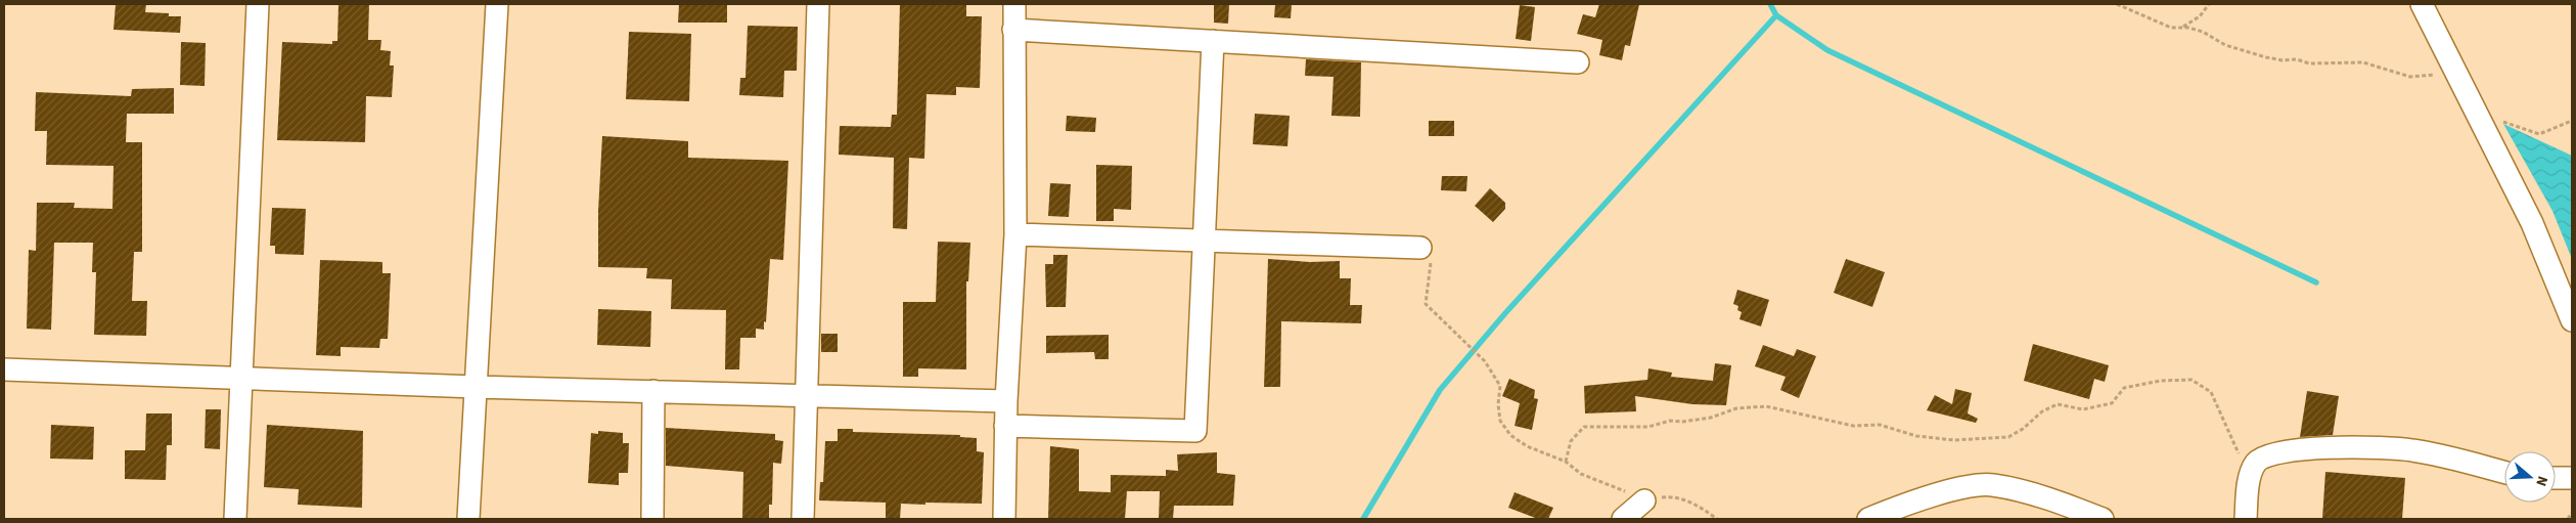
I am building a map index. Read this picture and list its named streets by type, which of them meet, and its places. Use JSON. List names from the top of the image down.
{
  "north": "right"
}
